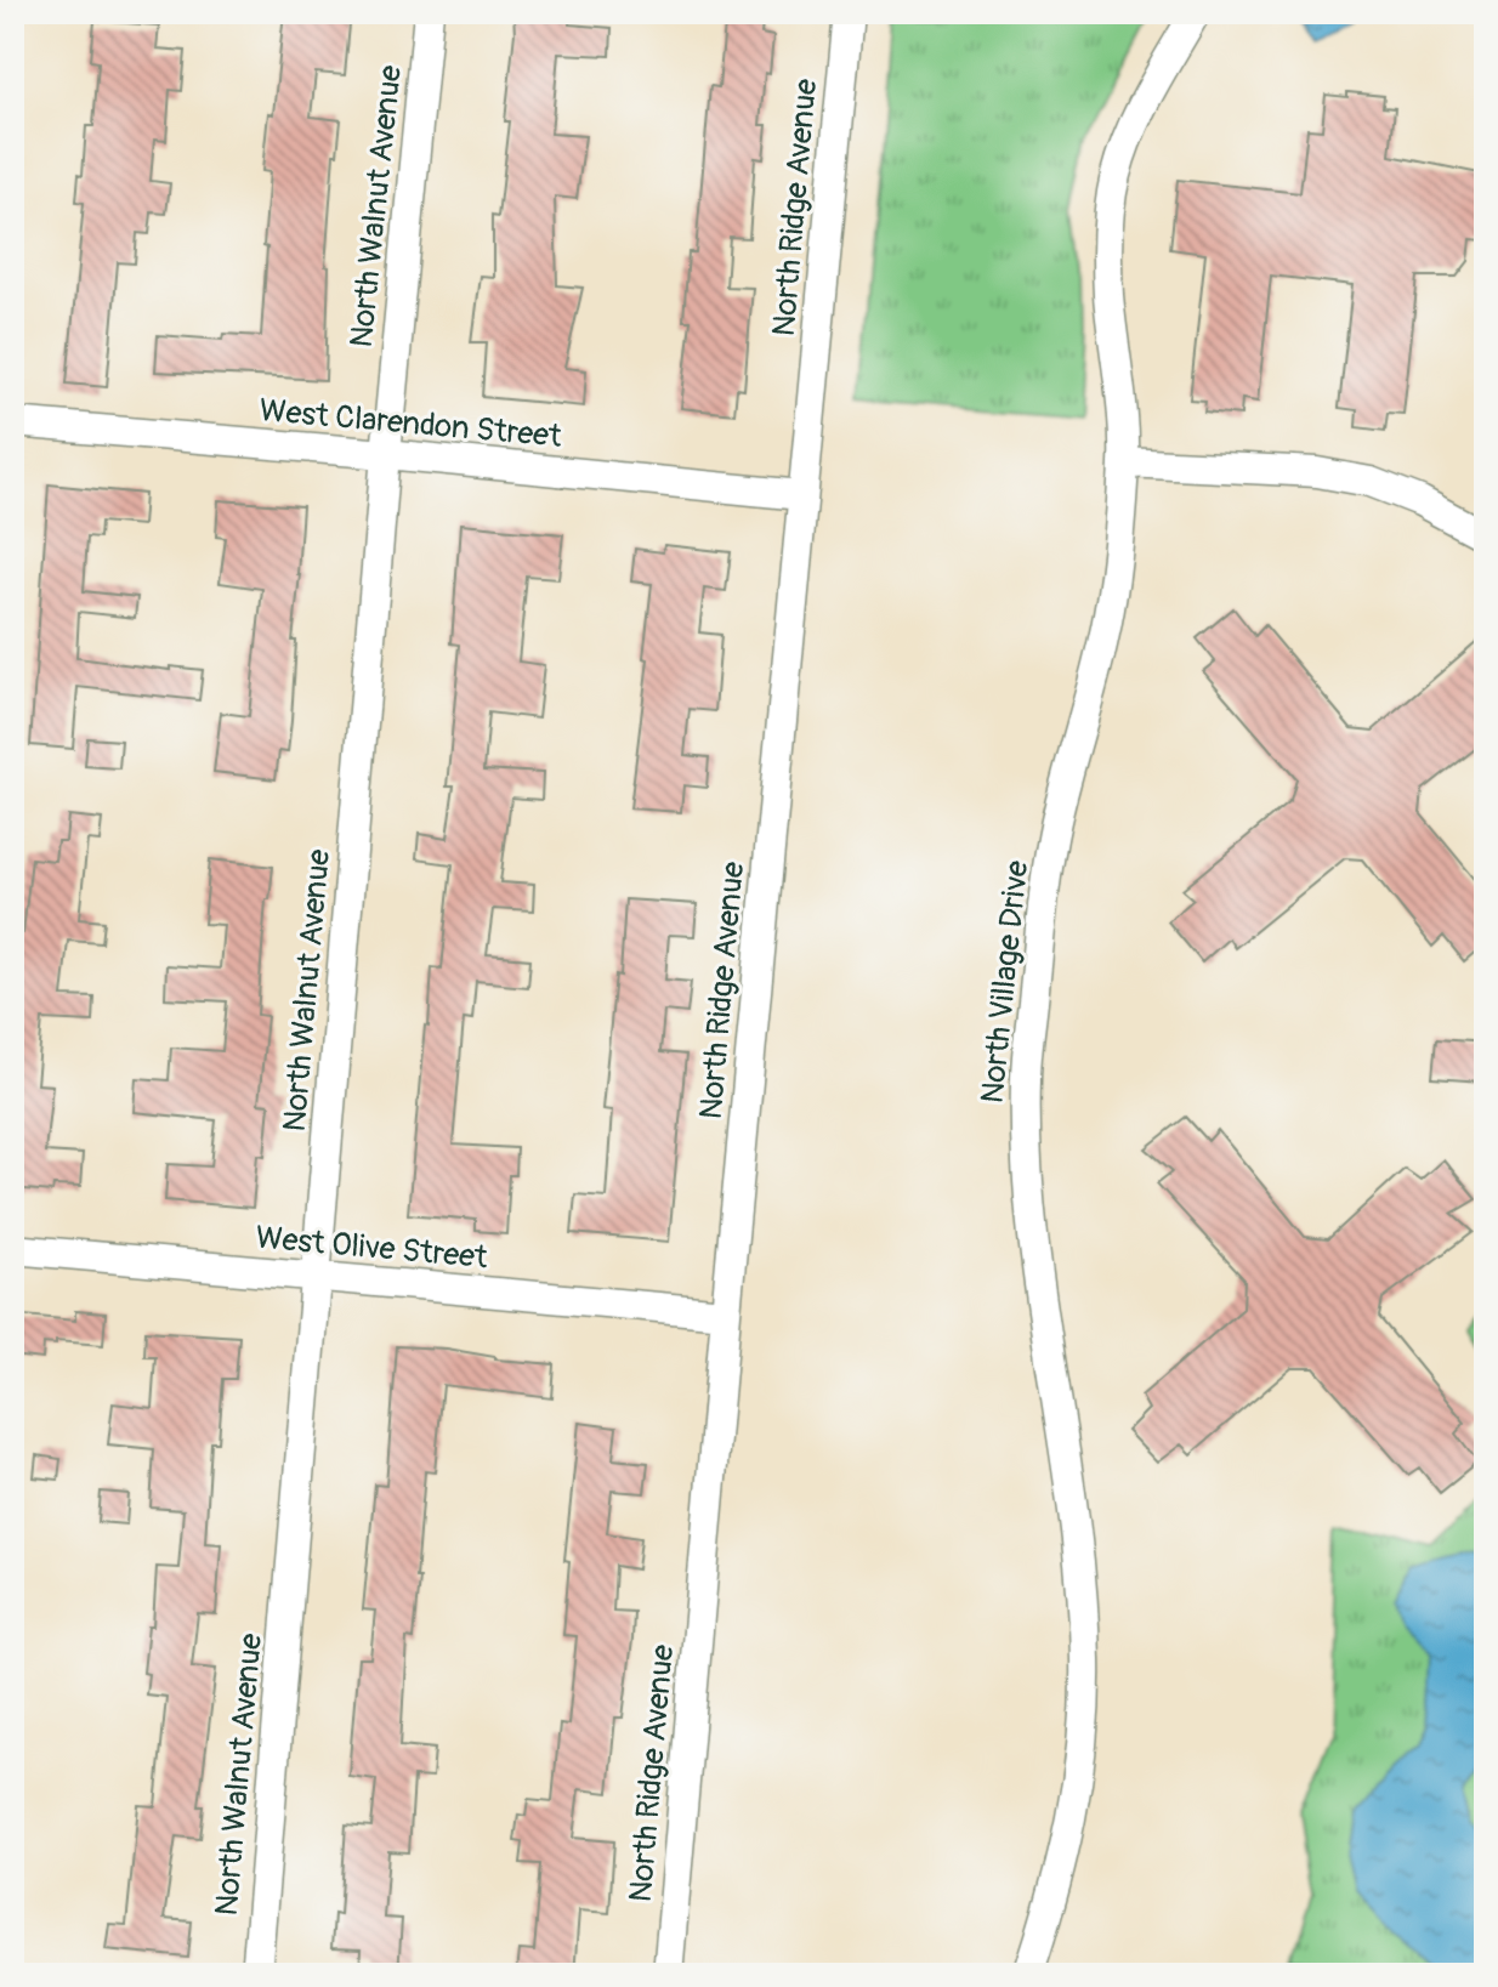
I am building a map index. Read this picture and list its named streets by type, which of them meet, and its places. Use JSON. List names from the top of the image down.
{
  "streets": {
    "street": [
      "North Walnut Avenue",
      "North Ridge Avenue",
      "West Clarendon Street",
      "North Village Drive",
      "West Olive Street"
    ]
  },
  "crossings": [
    ["North Walnut Avenue", "West Clarendon Street"],
    ["North Walnut Avenue", "West Olive Street"],
    ["North Ridge Avenue", "West Clarendon Street"],
    ["North Ridge Avenue", "West Olive Street"]
  ]
}
